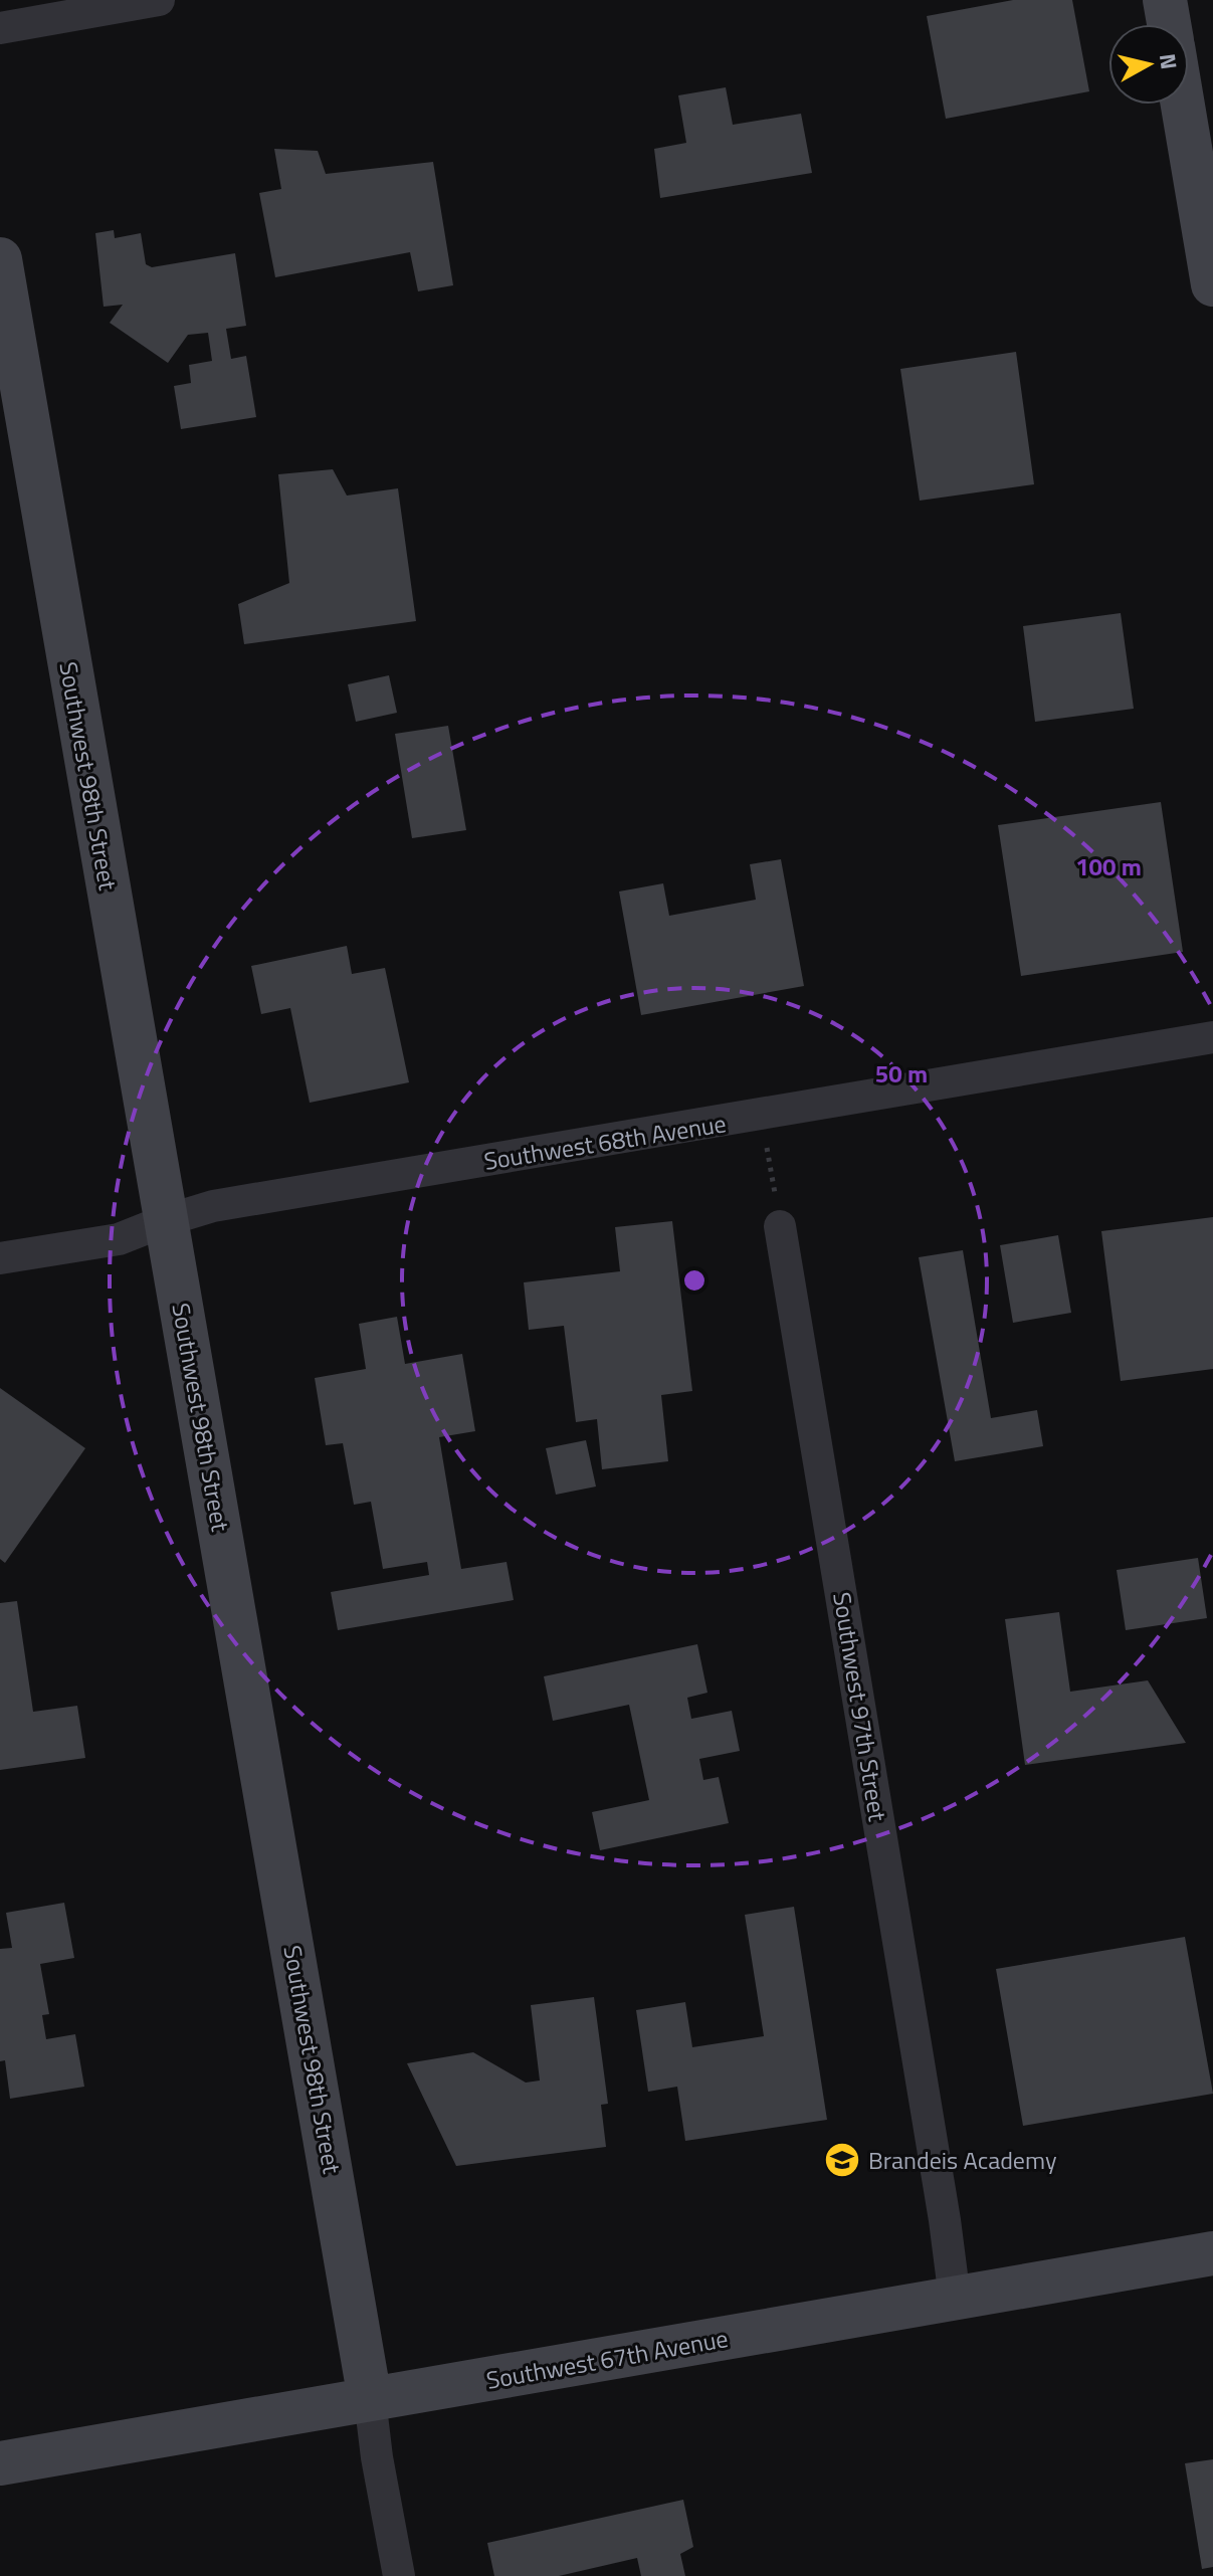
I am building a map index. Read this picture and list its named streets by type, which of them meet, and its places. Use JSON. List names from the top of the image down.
{
  "streets": {
    "street": [
      "Southwest 98th Street",
      "Southwest 68th Avenue",
      "Southwest 97th Street",
      "Southwest 67th Avenue"
    ]
  },
  "crossings": [
    ["Southwest 98th Street", "Southwest 68th Avenue"],
    ["Southwest 98th Street", "Southwest 67th Avenue"],
    ["Southwest 97th Street", "Southwest 67th Avenue"]
  ],
  "places": {
    "school or university": ["Brandeis Academy"]
  },
  "north": "right",
  "rings": ["100 m", "50 m"]
}
